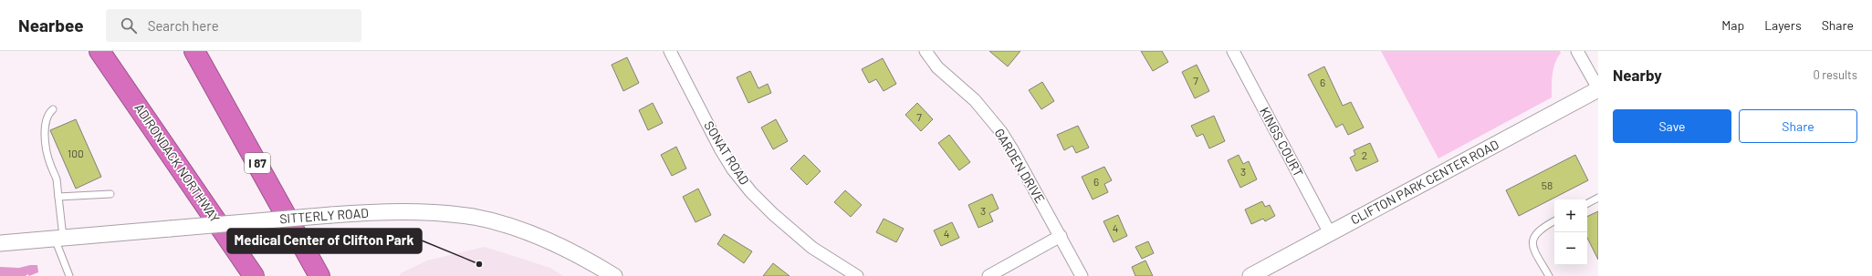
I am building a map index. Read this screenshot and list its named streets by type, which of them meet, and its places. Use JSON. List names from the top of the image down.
{
  "streets": {
    "highway": ["ADIRONDACK NORTHWAY", "I 87"],
    "street": [
      "KINGS COURT",
      "SONAT ROAD",
      "GARDEN DRIVE",
      "CLIFTON PARK CENTER ROAD",
      "SITTERLY ROAD"
    ]
  },
  "crossings": [
    ["KINGS COURT", "CLIFTON PARK CENTER ROAD"]
  ],
  "places": ["Medical Center of Clifton Park"],
  "house_numbers": [
    "7",
    "6",
    "7",
    "100",
    "2",
    "3",
    "6",
    "58",
    "3",
    "4",
    "4"
  ],
  "page": {
    "header": "Nearbee",
    "search": "Search here",
    "nav": ["Map", "Layers", "Share"],
    "heading": ["Nearby", "0 results"],
    "buttons": ["Save", "Share"],
    "map_buttons": ["+", "−"]
  }
}
